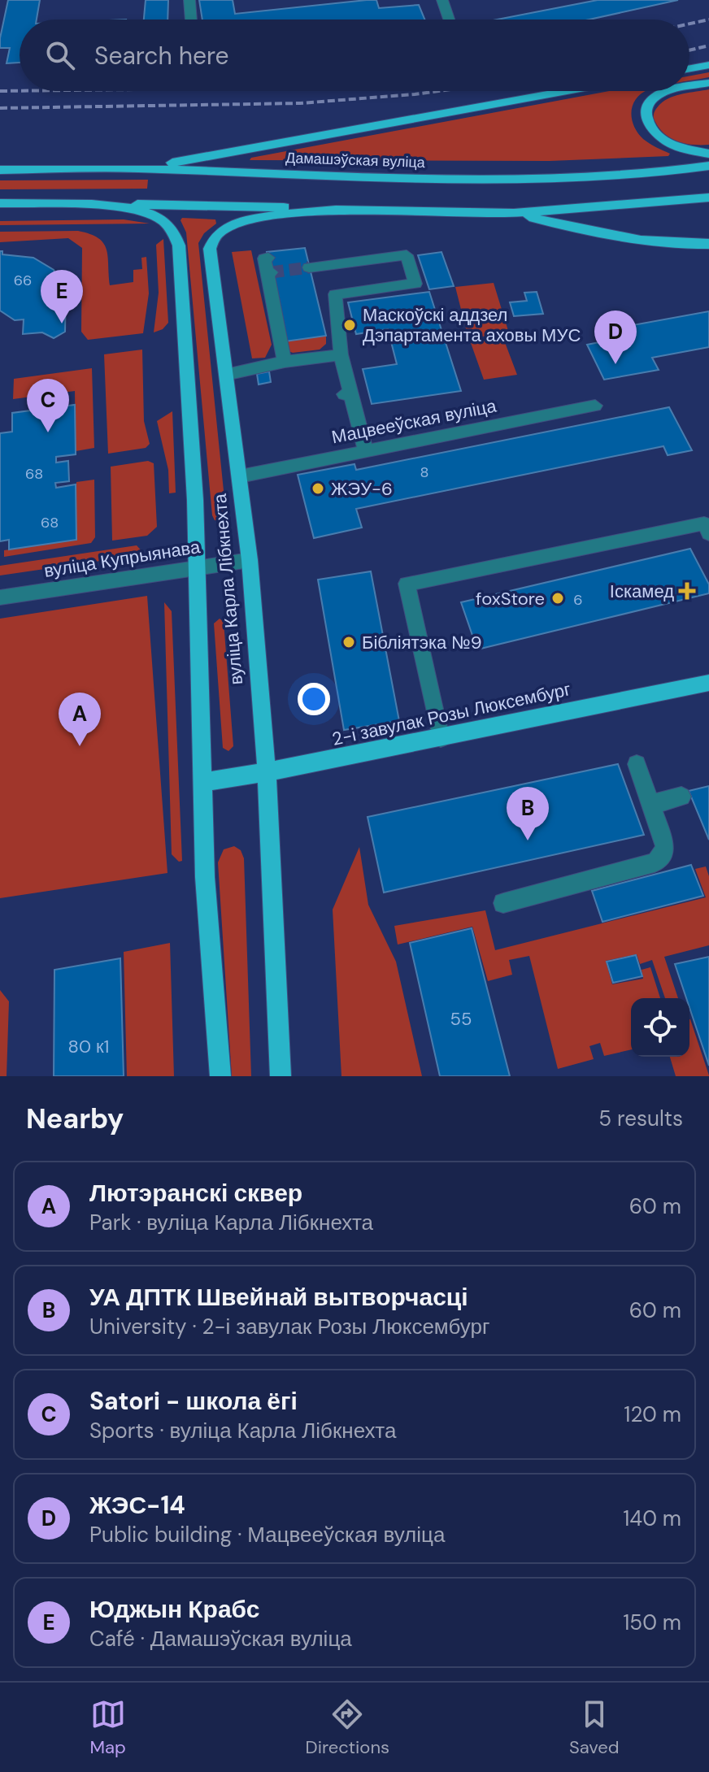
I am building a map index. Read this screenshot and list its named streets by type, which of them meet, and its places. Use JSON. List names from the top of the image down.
{
  "streets": {
    "main road": ["Дамашэўская вуліца", "вуліца Карла Лібкнехта", "2-і завулак Розы Люксембург"],
    "street": ["Мацвееўская вуліца", "вуліца Купрыянава"]
  },
  "crossings": [
    ["Мацвееўская вуліца", "вуліца Карла Лібкнехта"],
    ["вуліца Купрыянава", "вуліца Карла Лібкнехта"],
    ["вуліца Карла Лібкнехта", "2-і завулак Розы Люксембург"]
  ],
  "places": {
    "other": [
      "Маскоўскі аддзел Дэпартамента аховы МУС",
      "ЖЭУ-6",
      "foxStore",
      "Бібліятэка №9"
    ],
    "health": ["Іскамед"]
  },
  "house_numbers": [
    "66",
    "8",
    "68",
    "68",
    "6",
    "55",
    "80 к1"
  ],
  "page": {
    "search": "Search here",
    "pins": [
      "E",
      "D",
      "C",
      "A",
      "B"
    ],
    "heading": ["Nearby", "5 results"],
    "list": [
      {
        "mark": "A",
        "name": "Лютэранскі сквер",
        "note": "Park · вуліца Карла Лібкнехта",
        "value": "60 m"
      },
      {
        "mark": "B",
        "name": "УА ДПТК Швейнай вытворчасці",
        "note": "University · 2-і завулак Розы Люксембург",
        "value": "60 m"
      },
      {
        "mark": "C",
        "name": "Satori - школа ёгі",
        "note": "Sports · вуліца Карла Лібкнехта",
        "value": "120 m"
      },
      {
        "mark": "D",
        "name": "ЖЭС-14",
        "note": "Public building · Мацвееўская вуліца",
        "value": "140 m"
      },
      {
        "mark": "E",
        "name": "Юджын Крабс",
        "note": "Café · Дамашэўская вуліца",
        "value": "150 m"
      }
    ],
    "nav": ["Map", "Directions", "Saved"]
  }
}
